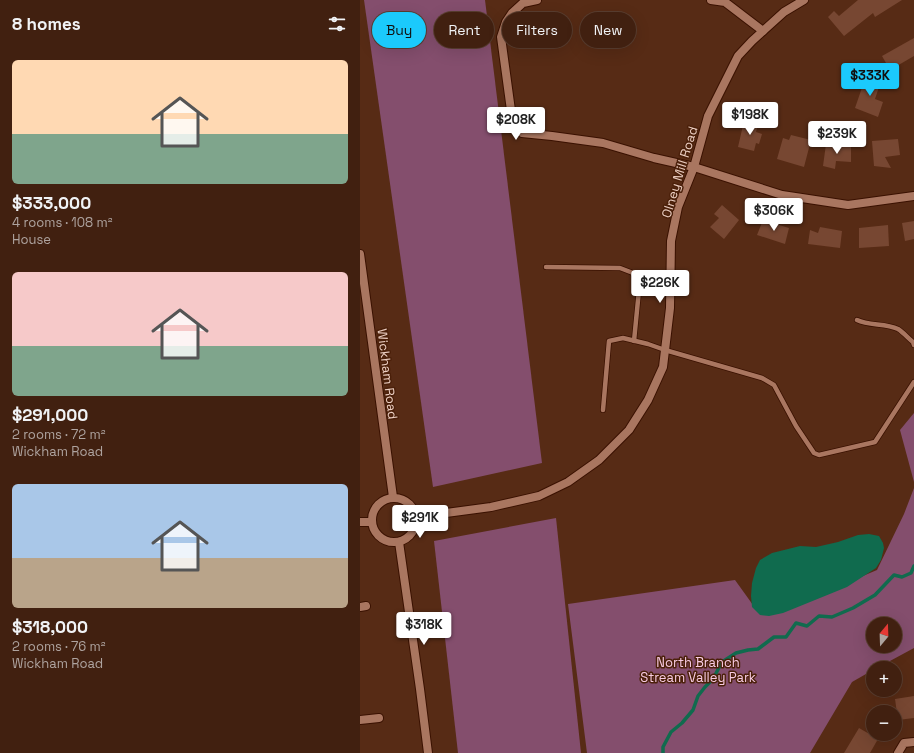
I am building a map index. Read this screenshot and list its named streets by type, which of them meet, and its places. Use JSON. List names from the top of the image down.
{
  "streets": {
    "street": ["Olney Mill Road", "Wickham Road"]
  },
  "crossings": [
    ["Olney Mill Road", "Wickham Road"]
  ],
  "parks": ["North Branch Stream Valley Park"],
  "north": "top",
  "page": {
    "heading": "8 homes",
    "chip": [
      "Buy",
      "Rent",
      "Filters",
      "New"
    ],
    "list": [
      {
        "name": "$333,000",
        "note": "4 rooms · 108 m² · House"
      },
      {
        "name": "$291,000",
        "note": "2 rooms · 72 m² · Wickham Road"
      },
      {
        "name": "$318,000",
        "note": "2 rooms · 76 m² · Wickham Road"
      }
    ],
    "price": [
      "$333K",
      "$198K",
      "$208K",
      "$239K",
      "$306K",
      "$226K",
      "$291K",
      "$318K"
    ],
    "map_buttons": ["+", "−"]
  }
}
